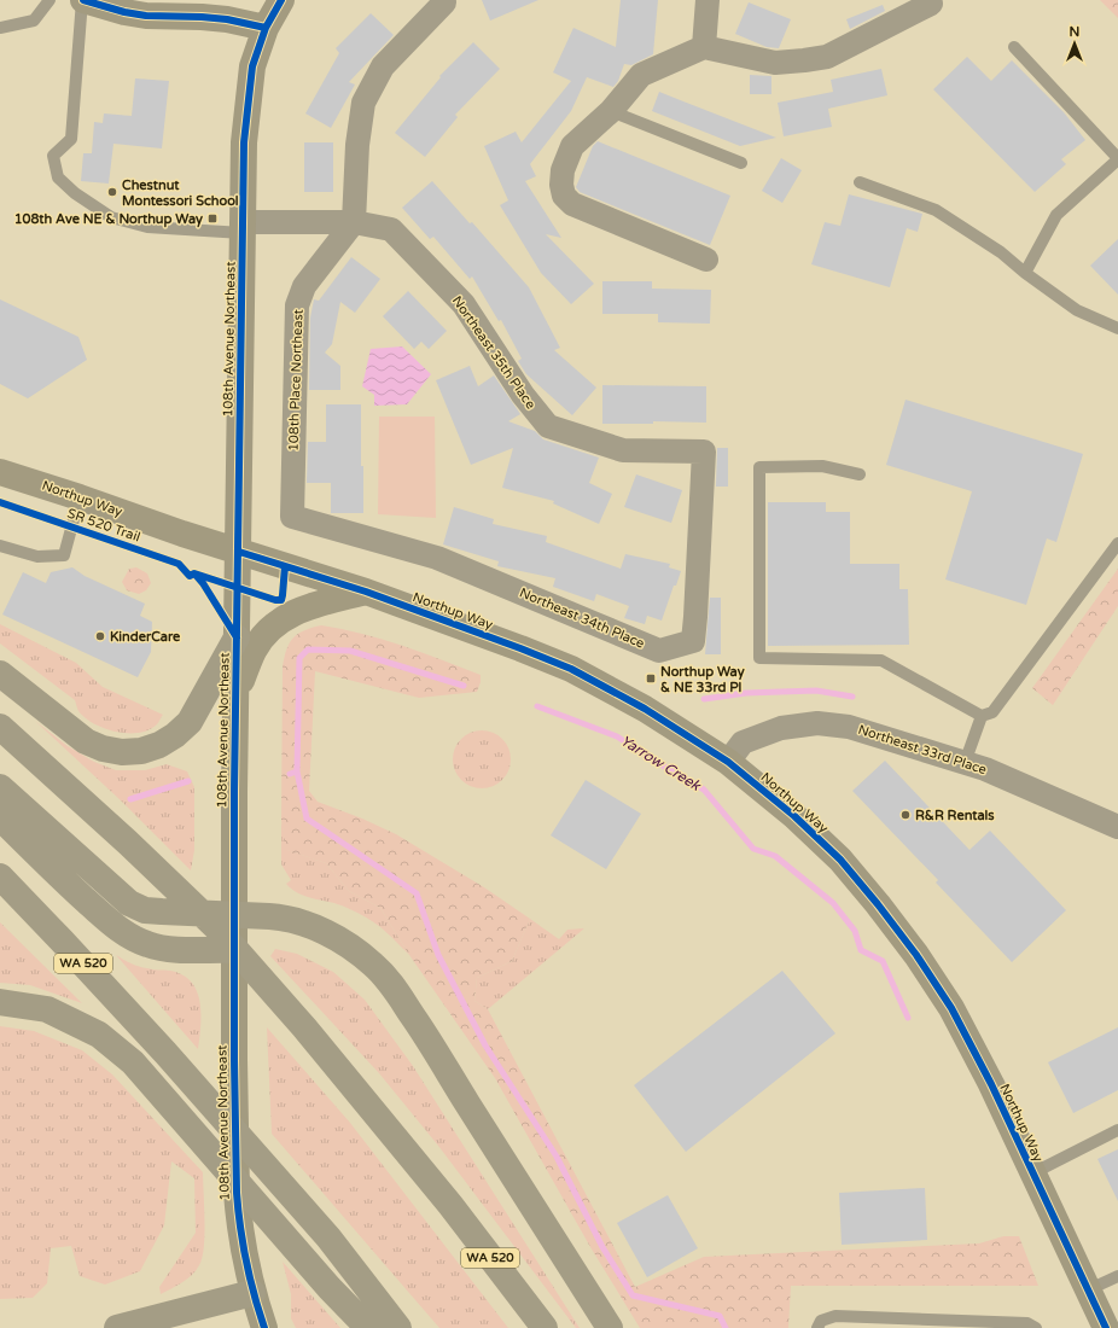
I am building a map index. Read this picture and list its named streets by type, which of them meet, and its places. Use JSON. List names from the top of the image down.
{
  "streets": {
    "highway": ["WA 520"],
    "main road": ["108th Avenue Northeast", "Northup Way"],
    "street": [
      "Northeast 35th Place",
      "108th Place Northeast",
      "Northeast 34th Place",
      "Northeast 33rd Place"
    ],
    "cycle path": ["SR 520 Trail"]
  },
  "crossings": [
    ["108th Avenue Northeast", "Northeast 35th Place"],
    ["108th Avenue Northeast", "Northup Way"],
    ["Northeast 35th Place", "108th Place Northeast"],
    ["Northeast 35th Place", "Northeast 34th Place"],
    ["108th Place Northeast", "Northeast 34th Place"],
    ["Northup Way", "Northeast 33rd Place"]
  ],
  "water": ["Yarrow Creek"],
  "places": {
    "other": ["Chestnut Montessori School", "KinderCare", "R&R Rentals"],
    "transit": ["108th Ave NE & Northup Way", "Northup Way & NE 33rd Pl"]
  },
  "north": "top"
}
